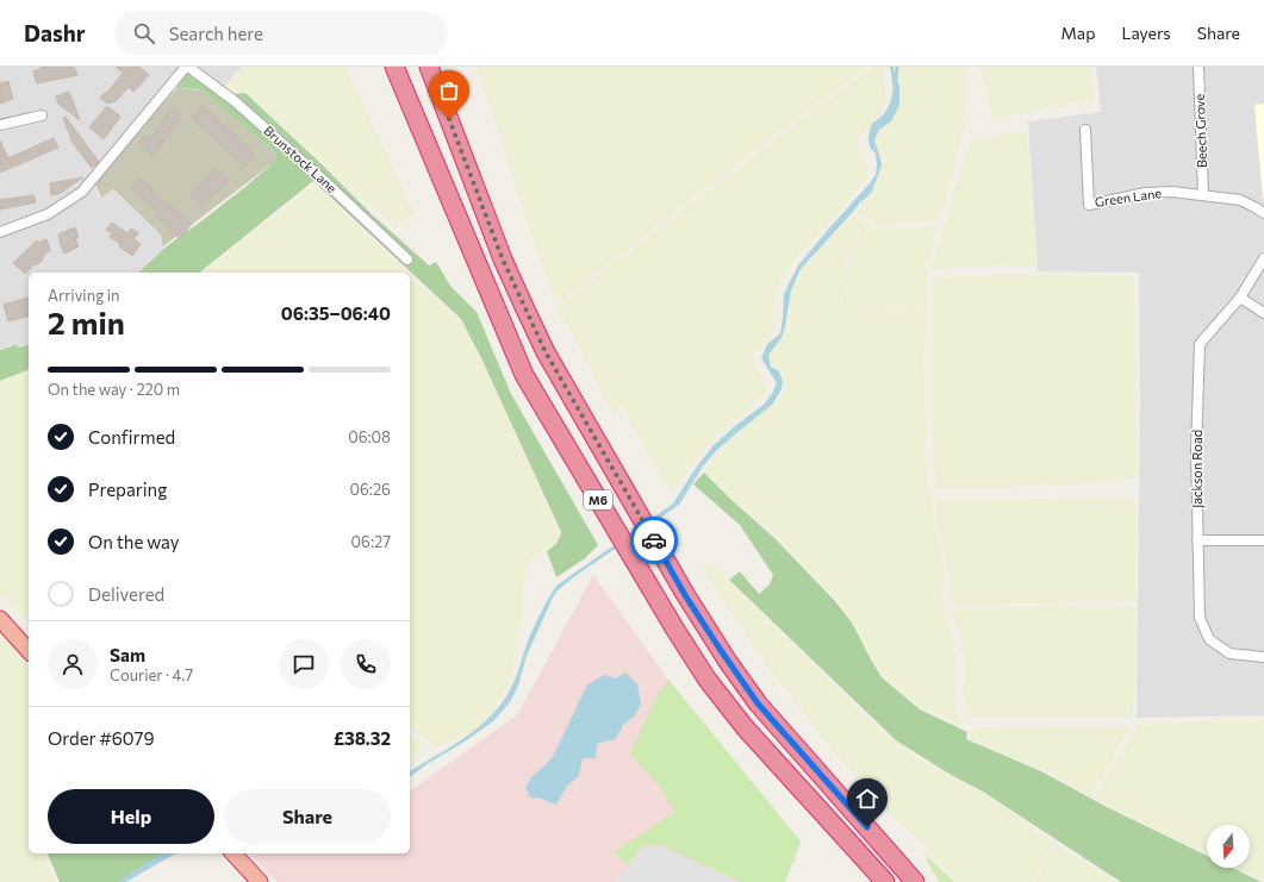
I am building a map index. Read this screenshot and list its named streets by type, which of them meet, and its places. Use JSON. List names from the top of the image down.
{
  "streets": {
    "highway": ["M6"],
    "street": [
      "Beech Grove",
      "Brunstock Lane",
      "Green Lane",
      "Jackson Road"
    ]
  },
  "crossings": [
    ["Beech Grove", "Green Lane"]
  ],
  "north": "bottom",
  "page": {
    "header": "Dashr",
    "search": "Search here",
    "nav": ["Map", "Layers", "Share"],
    "heading": ["2 min", "Arriving in", "06:35–06:40"],
    "panel": [
      "Sam",
      "Courier · 4.7",
      "Order #6079",
      "£38.32"
    ],
    "bar": "On the way · 220 m",
    "list": [
      ["Confirmed", "06:08"],
      ["Preparing", "06:26"],
      ["On the way", "06:27"],
      "Delivered"
    ],
    "buttons": ["Help", "Share"]
  }
}
